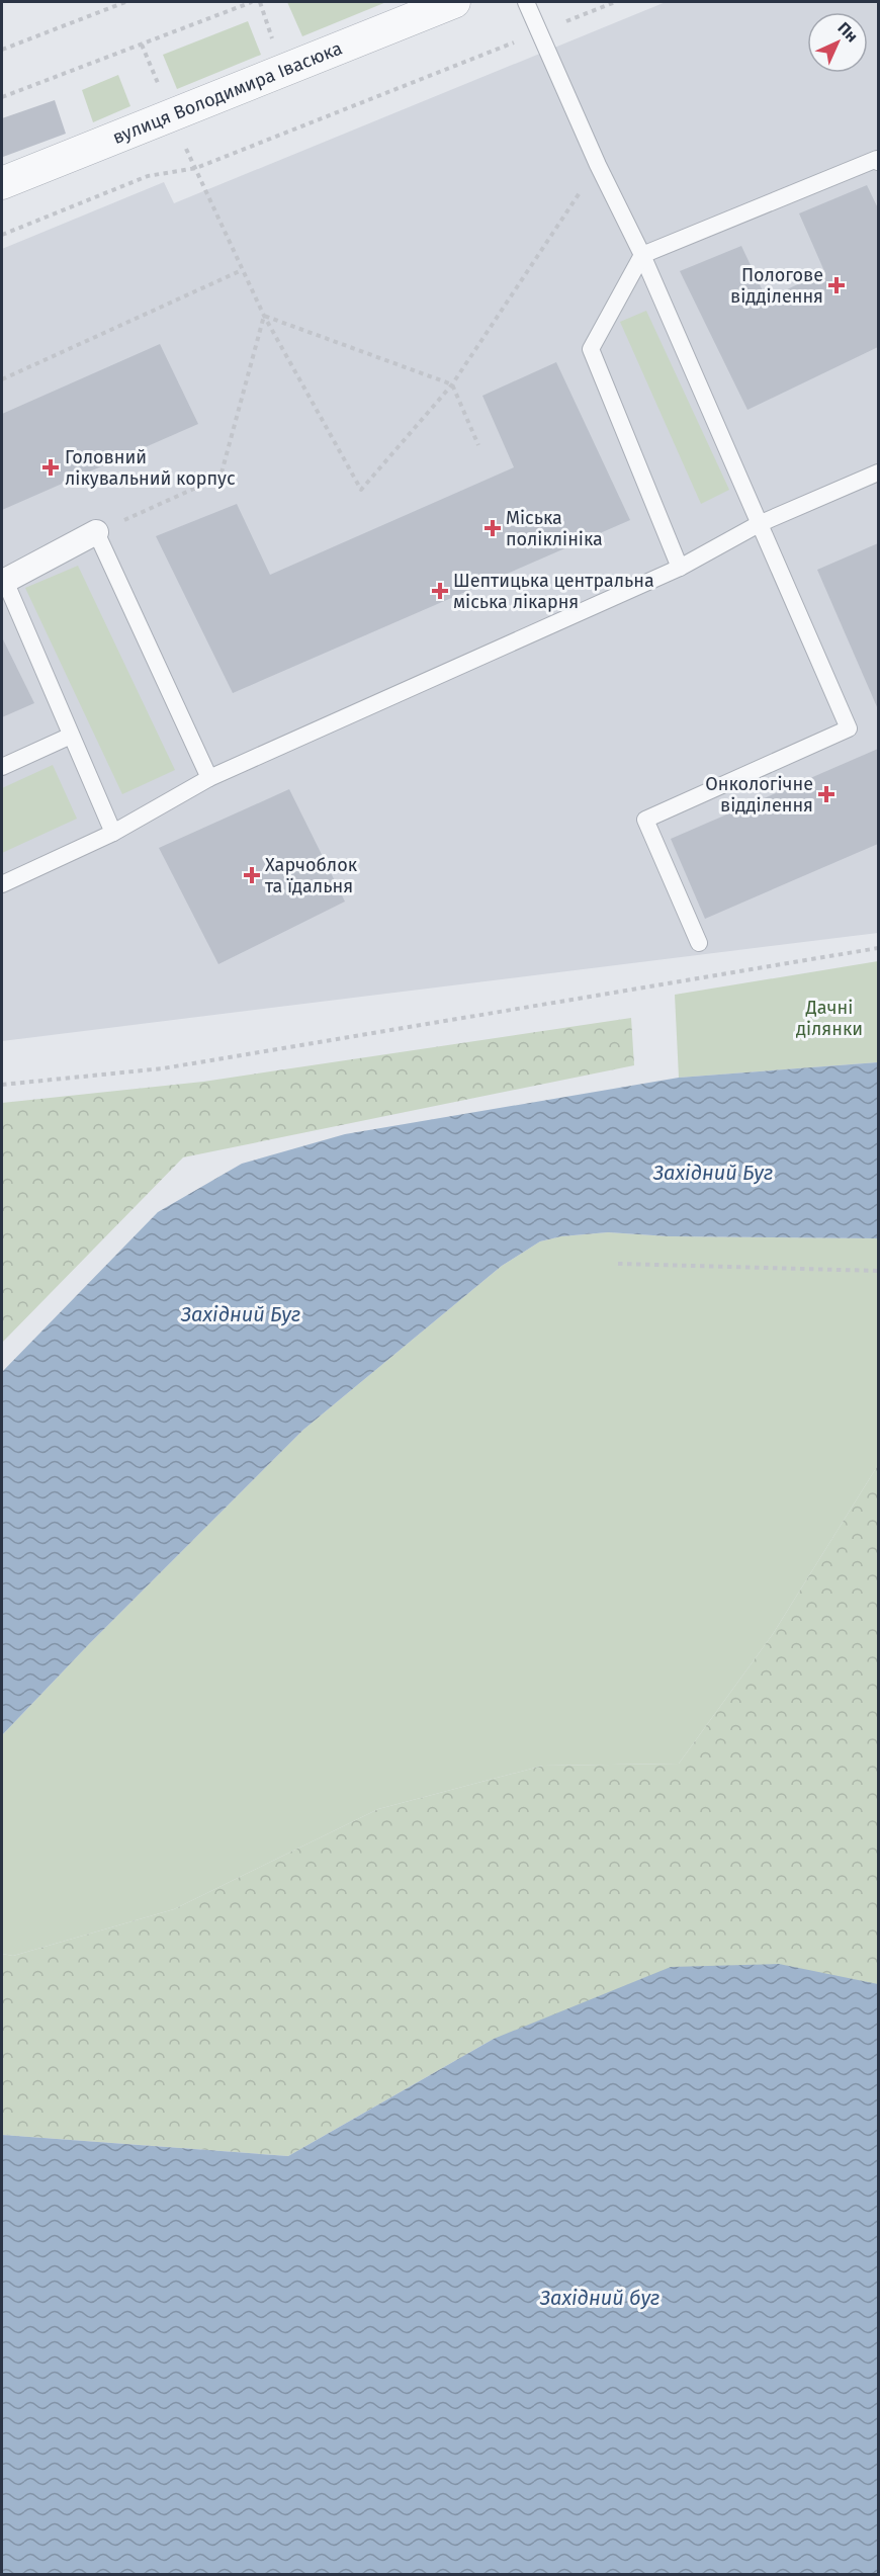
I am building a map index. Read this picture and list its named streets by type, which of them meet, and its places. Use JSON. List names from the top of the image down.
{
  "streets": {
    "street": ["вулиця Володимира Івасюка"]
  },
  "water": ["Західний Буг", "Західний буг"],
  "parks": ["Дачні ділянки"],
  "places": {
    "health": [
      "Пологове відділення",
      "Головний лікувальний корпус",
      "Міська поліклініка",
      "Шептицька центральна міська лікарня",
      "Онкологічне відділення",
      "Харчоблок та їдальня"
    ]
  },
  "north": "top right"
}
